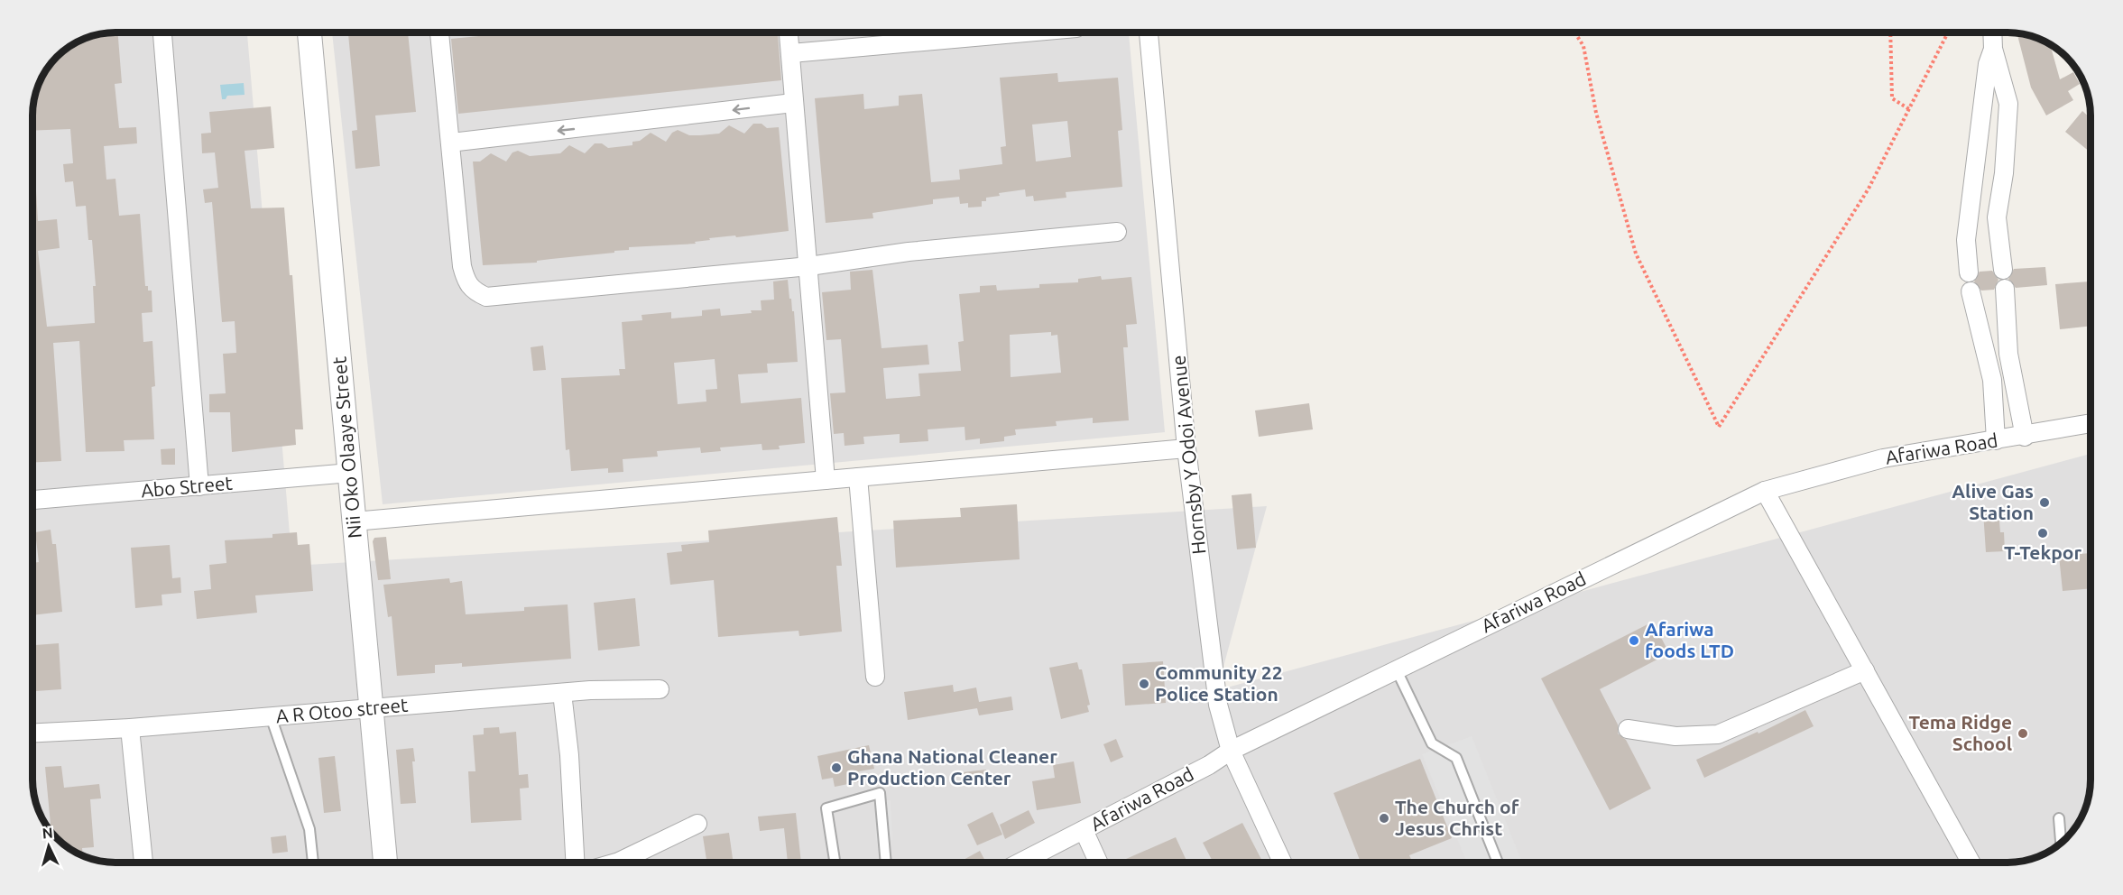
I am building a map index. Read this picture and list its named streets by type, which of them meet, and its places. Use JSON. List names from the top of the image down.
{
  "streets": {
    "street": [
      "Nii Oko Olaaye Street",
      "Afariwa Road",
      "Hornsby Y Odoi Avenue",
      "Abo Street",
      "A R Otoo street"
    ]
  },
  "crossings": [
    ["Nii Oko Olaaye Street", "Abo Street"],
    ["Nii Oko Olaaye Street", "A R Otoo street"],
    ["Afariwa Road", "Hornsby Y Odoi Avenue"]
  ],
  "places": [
    "Alive Gas Station",
    "T-Tekpor",
    "Afariwa foods LTD",
    "Community 22 Police Station",
    "Tema Ridge School",
    "Ghana National Cleaner Production Center",
    "The Church of Jesus Christ"
  ],
  "north": "top"
}
